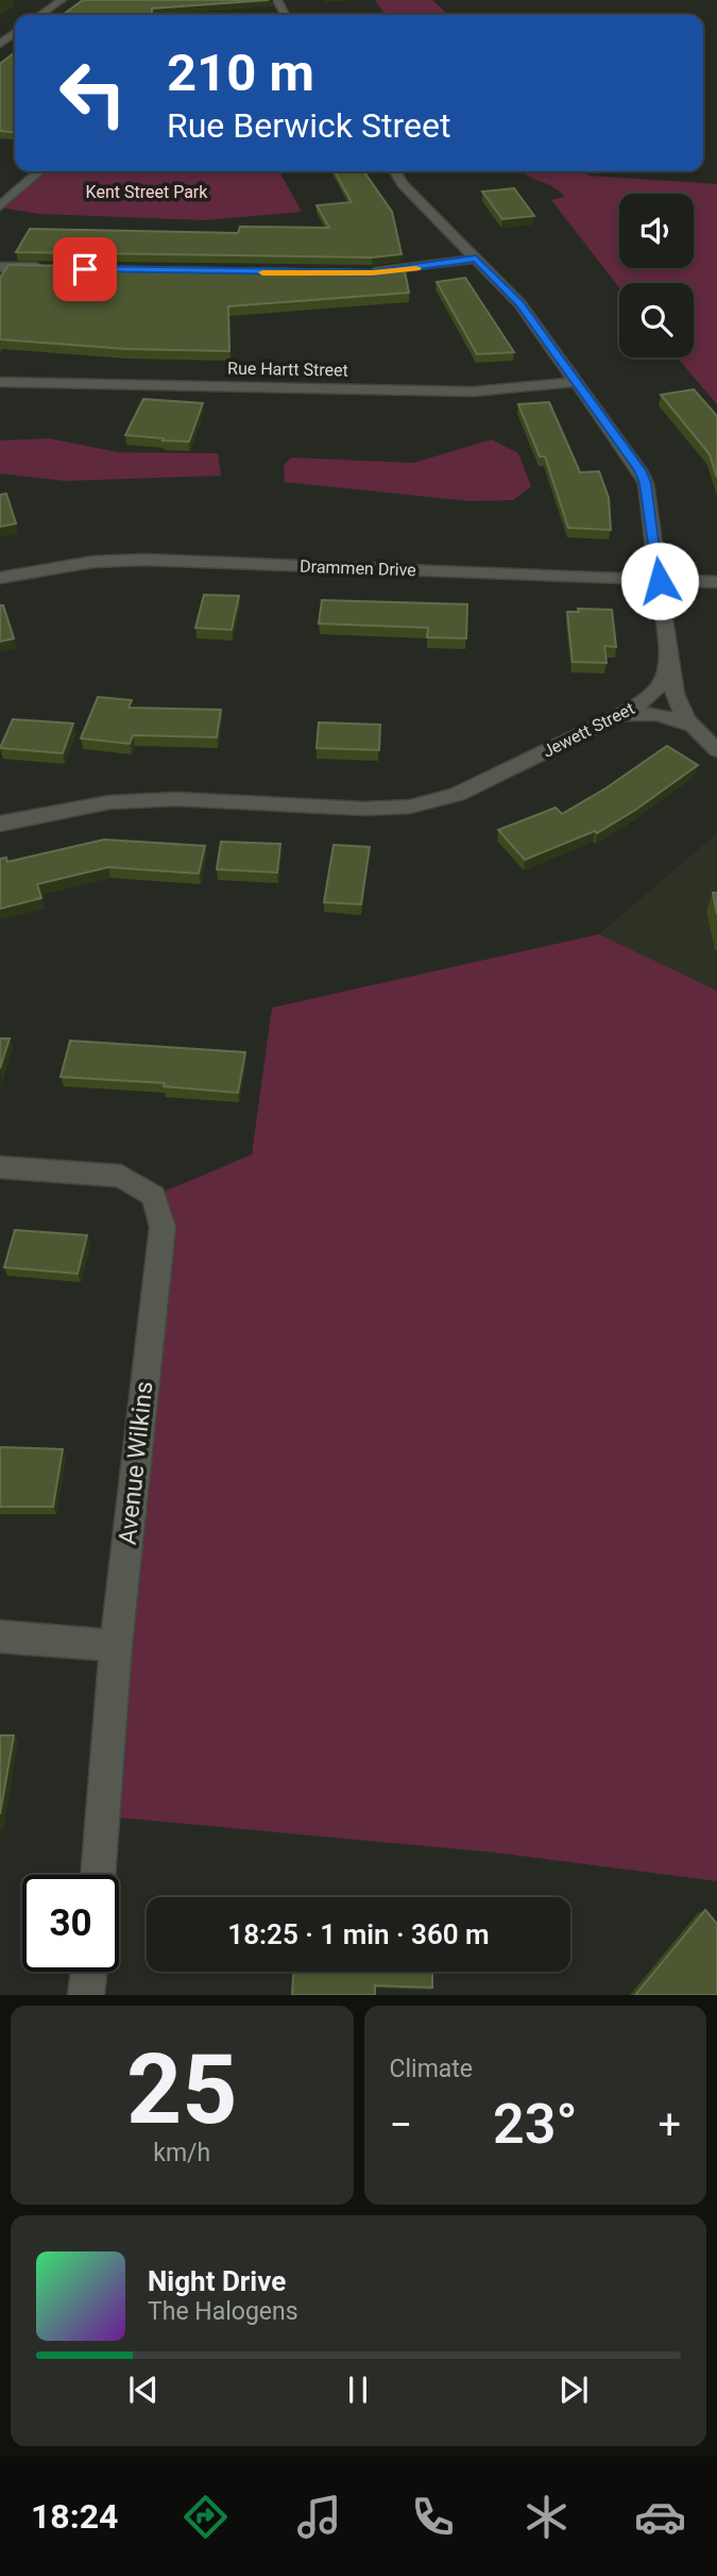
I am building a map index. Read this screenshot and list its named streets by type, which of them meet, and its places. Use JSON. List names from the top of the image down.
{
  "streets": {
    "street": [
      "Rue Hartt Street",
      "Drammen Drive",
      "Jewett Street",
      "Avenue Wilkins"
    ]
  },
  "parks": ["Kent Street Park"],
  "page": {
    "turn": ["210 m", "Rue Berwick Street"],
    "limit": "30",
    "trip": "18:25 · 1 min · 360 m",
    "tile": [
      ["25", "km/h"],
      "Climate"
    ],
    "heat": ["−", "23°", "+"],
    "song": ["Night Drive", "The Halogens"],
    "tabs": "18:24"
  }
}
